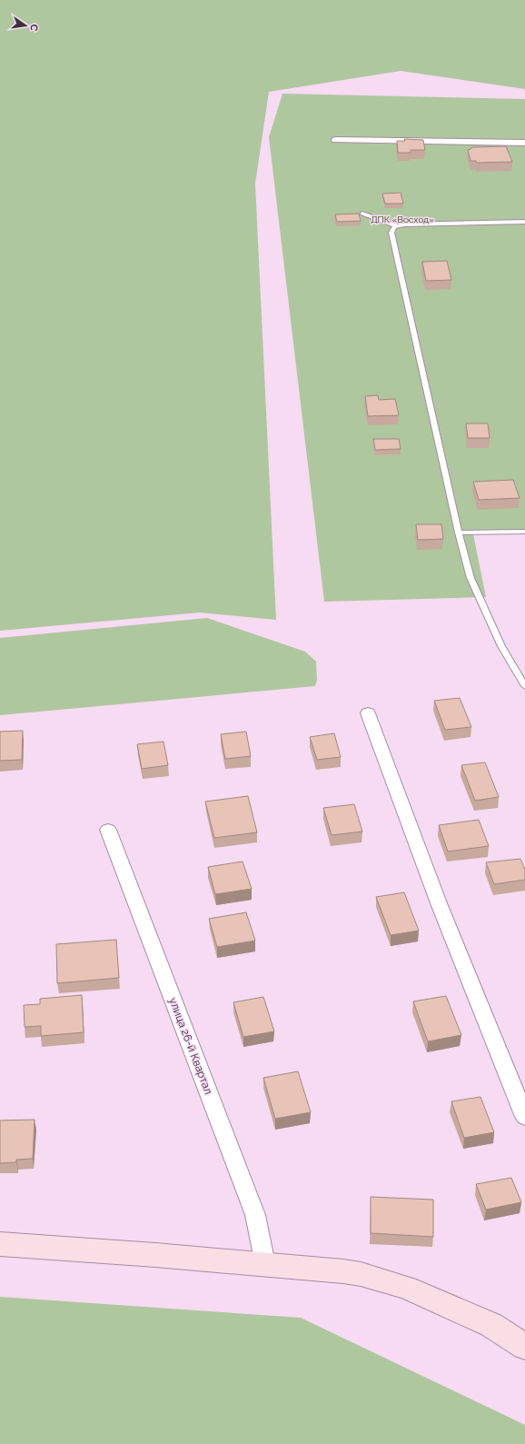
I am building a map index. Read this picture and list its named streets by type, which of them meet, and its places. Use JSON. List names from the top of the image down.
{
  "streets": {
    "street": ["улица 26-й Квартал"]
  },
  "parks": ["ДПК «Восход»"],
  "north": "right"
}
